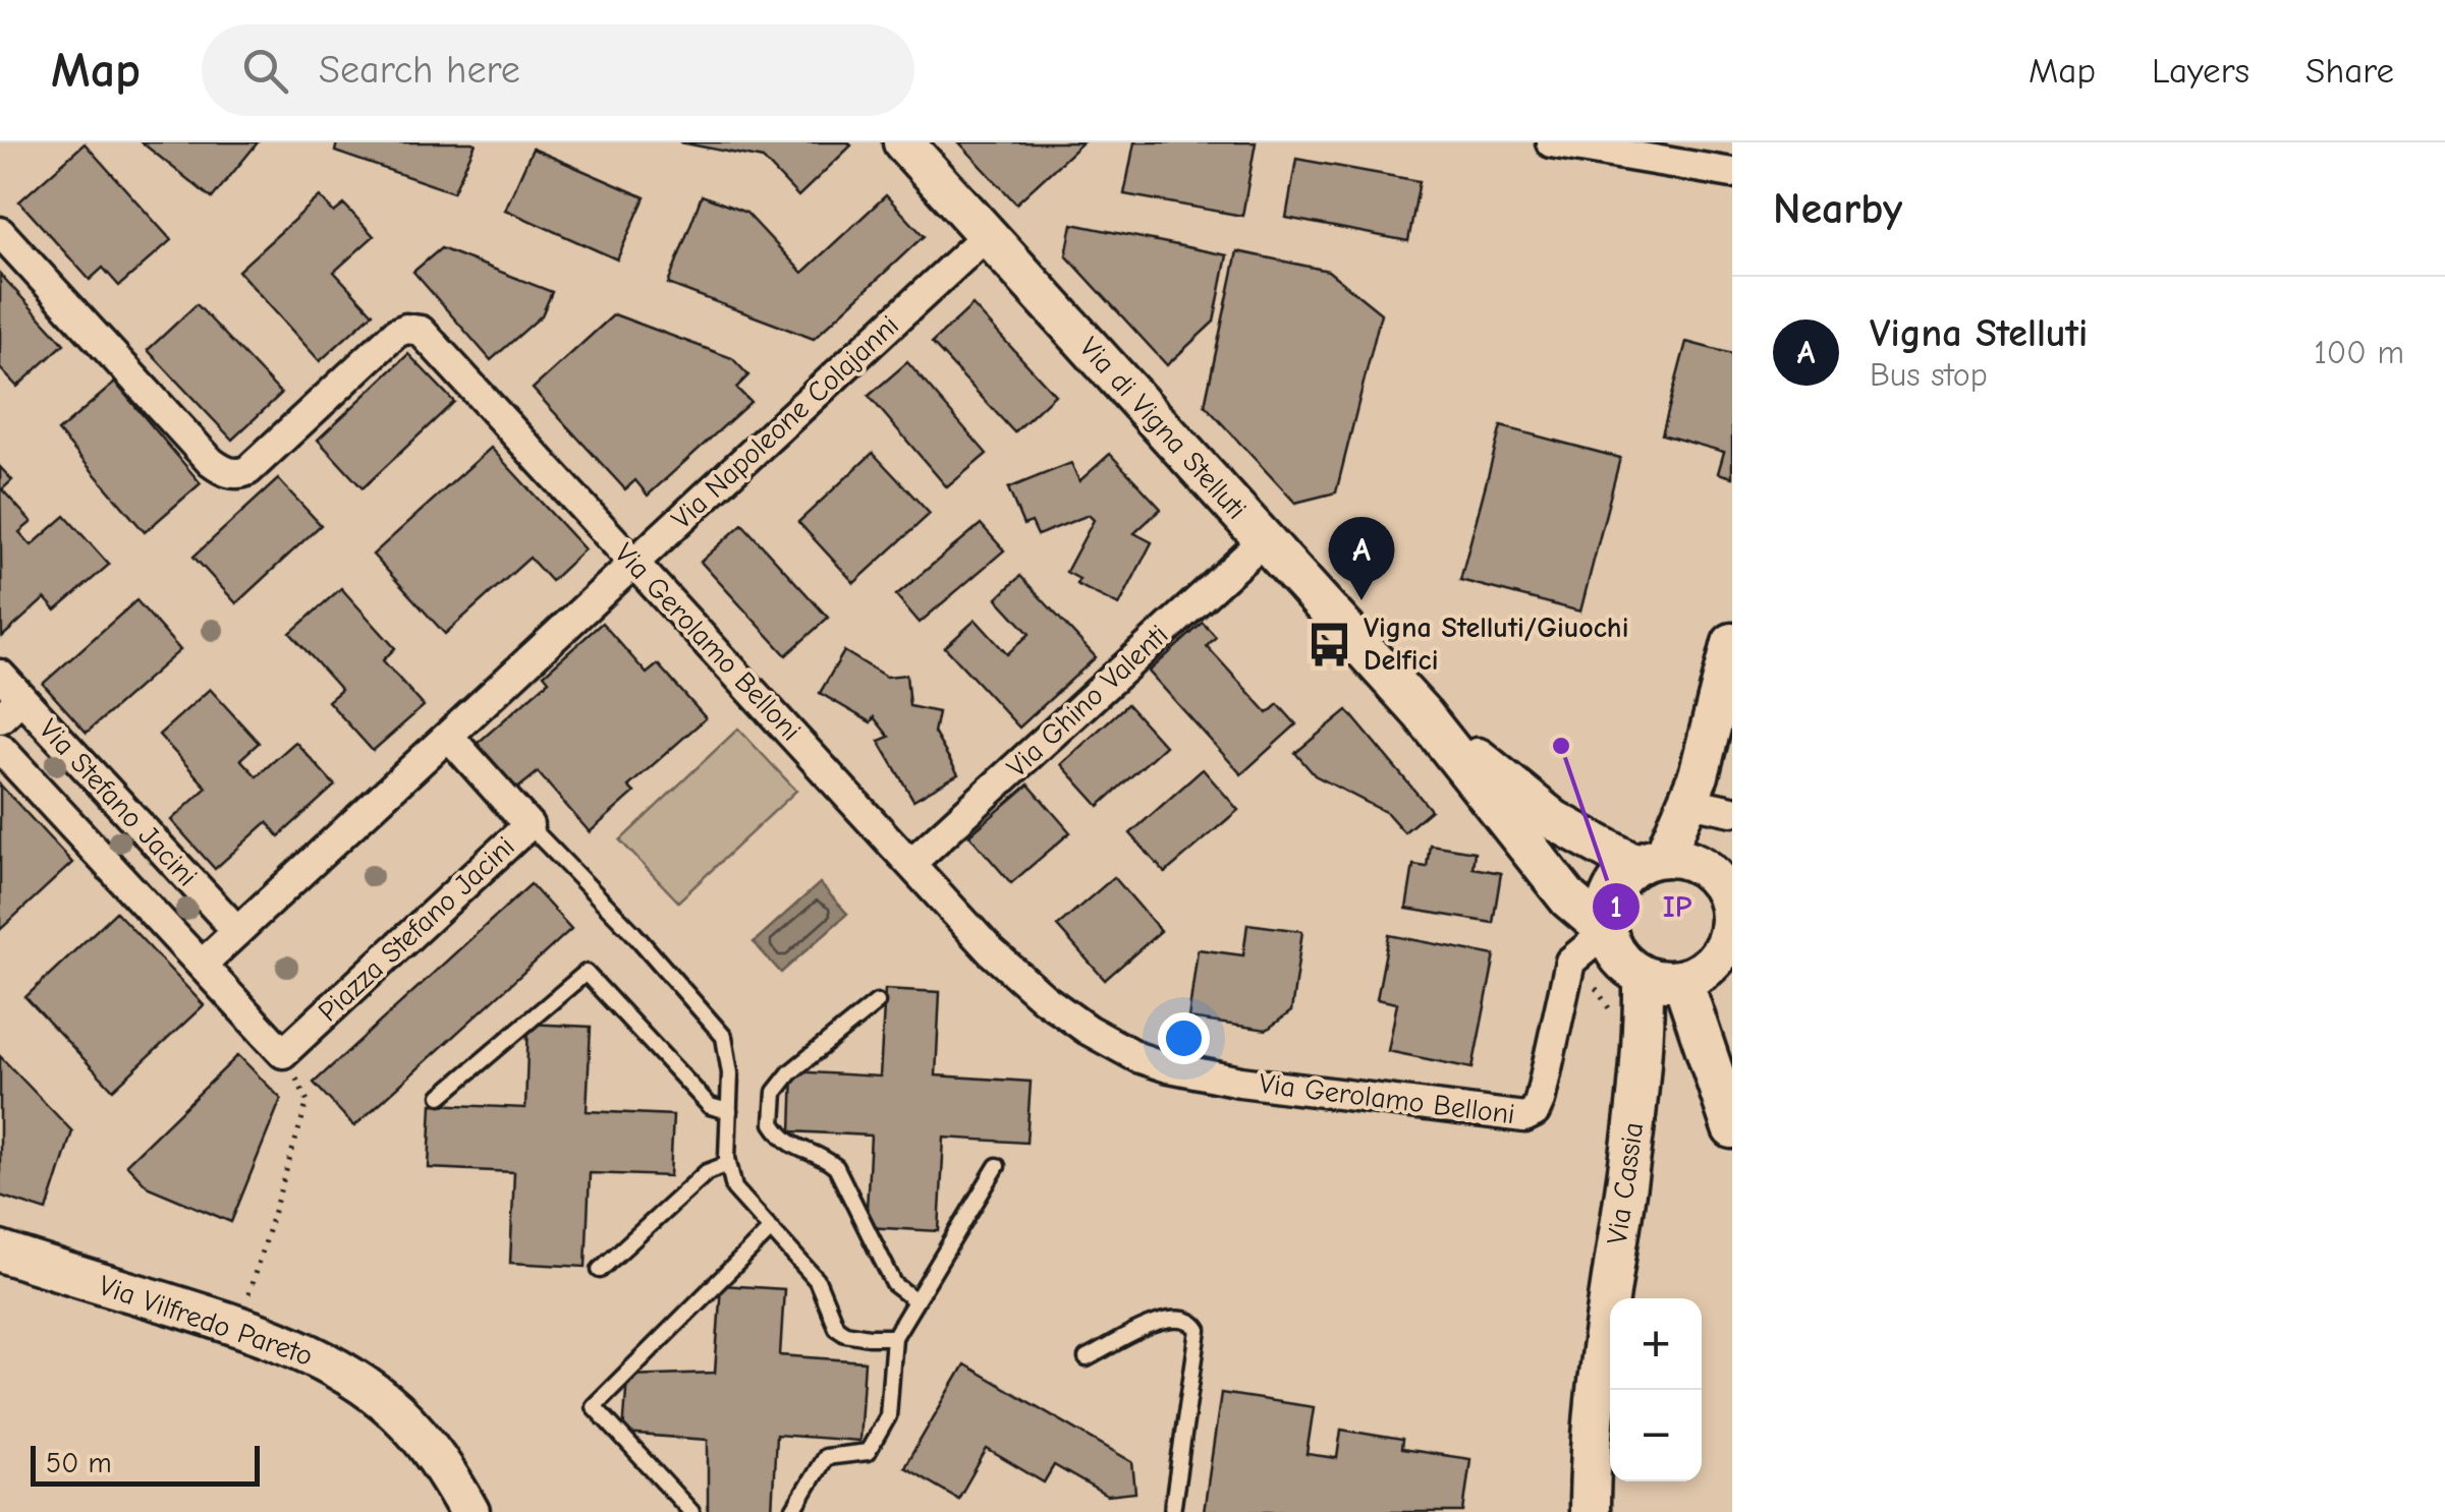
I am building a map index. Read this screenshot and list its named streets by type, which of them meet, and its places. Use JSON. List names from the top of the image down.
{
  "streets": {
    "main road": ["Via di Vigna Stelluti", "Via Cassia", "Via Vilfredo Pareto"],
    "street": [
      "Via Napoleone Colajanni",
      "Via Gerolamo Belloni",
      "Via Ghino Valenti",
      "Via Stefano Jacini",
      "Piazza Stefano Jacini"
    ]
  },
  "crossings": [
    ["Via Napoleone Colajanni", "Via di Vigna Stelluti"],
    ["Via Napoleone Colajanni", "Via Gerolamo Belloni"],
    ["Via Napoleone Colajanni", "Piazza Stefano Jacini"],
    ["Via di Vigna Stelluti", "Via Gerolamo Belloni"],
    ["Via di Vigna Stelluti", "Via Ghino Valenti"],
    ["Via di Vigna Stelluti", "Via Cassia"],
    ["Via Gerolamo Belloni", "Via Ghino Valenti"],
    ["Via Gerolamo Belloni", "Via Cassia"],
    ["Via Stefano Jacini", "Piazza Stefano Jacini"]
  ],
  "places": {
    "bus stop": ["Vigna Stelluti/Giuochi Delfici"],
    "other": ["IP"]
  },
  "scale_bar": "50 m",
  "page": {
    "header": "Map",
    "search": "Search here",
    "nav": ["Map", "Layers", "Share"],
    "heading": "Nearby",
    "list": [
      {
        "mark": "A",
        "name": "Vigna Stelluti",
        "note": "Bus stop",
        "value": "100 m"
      }
    ],
    "pins": "A",
    "map_buttons": ["+", "−"],
    "scale": "50 m"
  }
}
